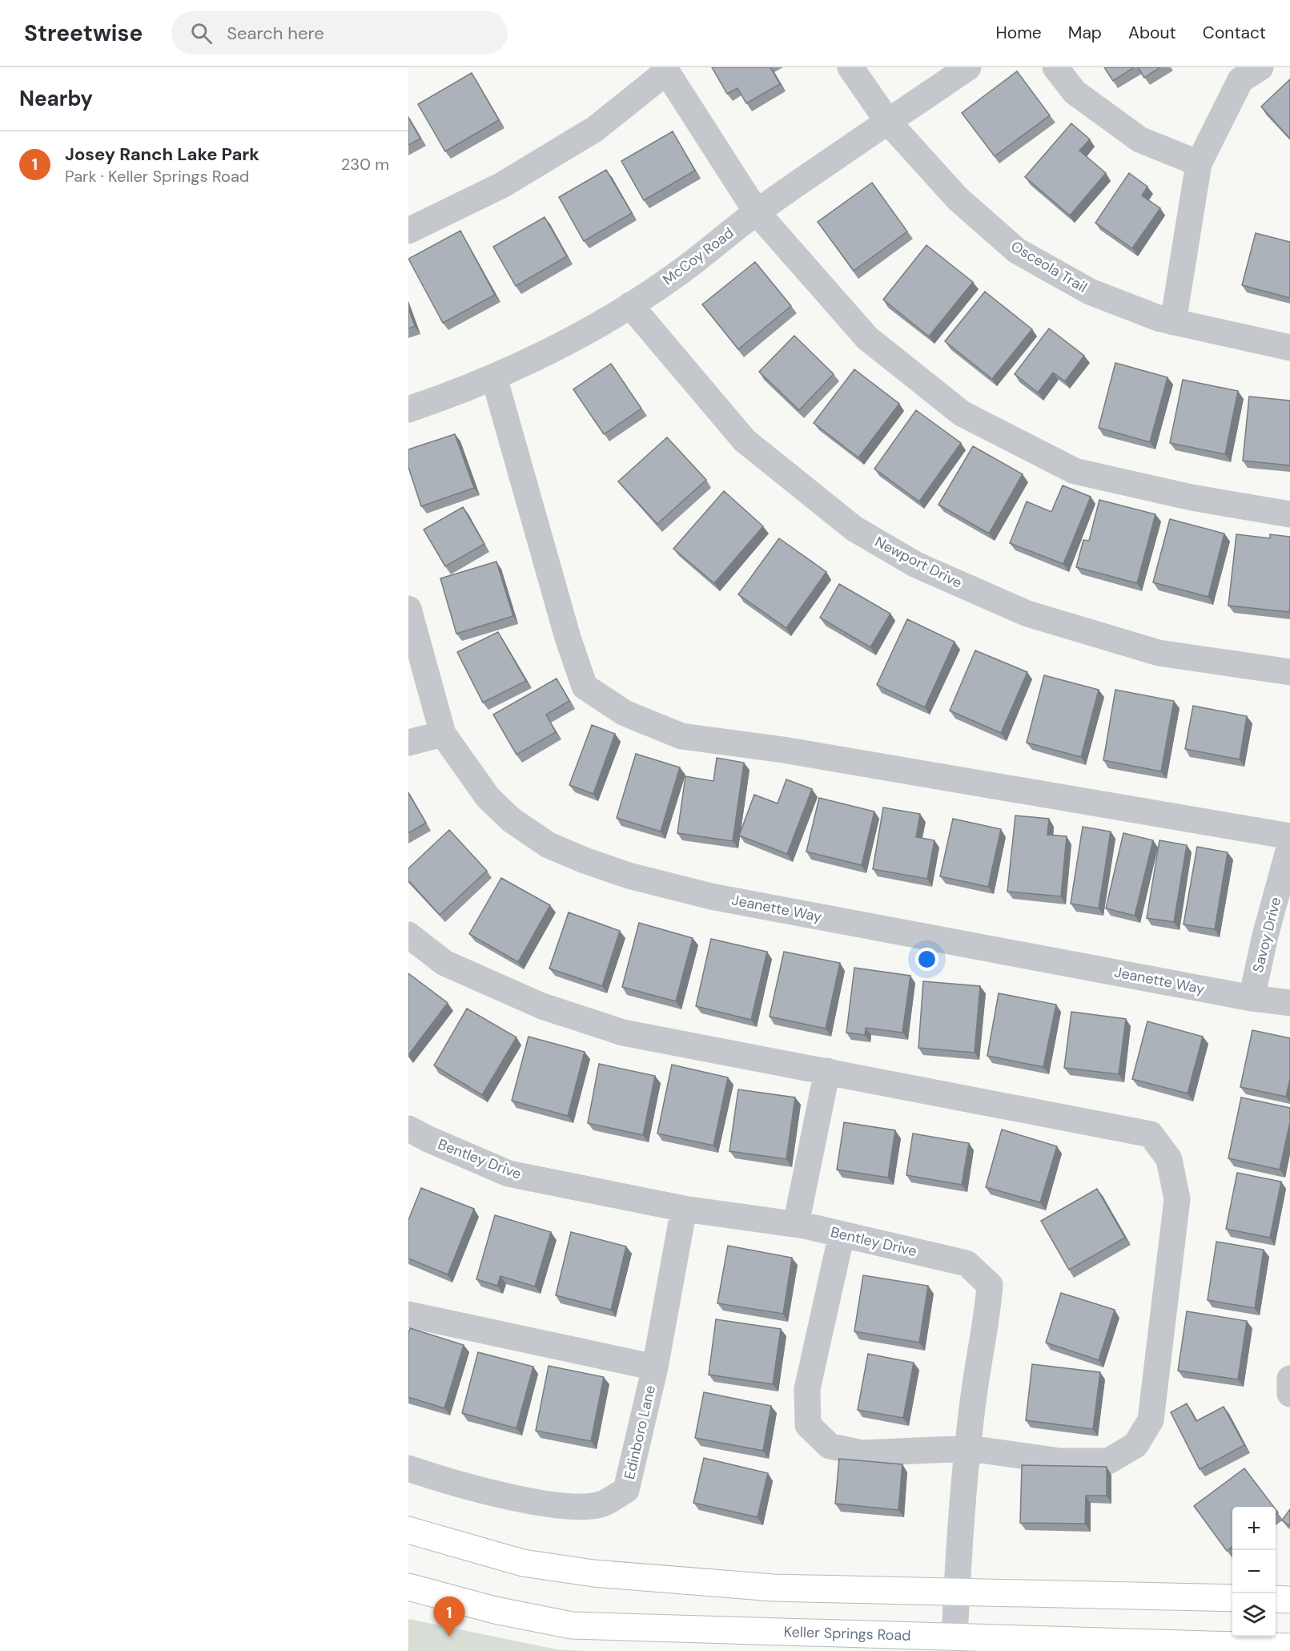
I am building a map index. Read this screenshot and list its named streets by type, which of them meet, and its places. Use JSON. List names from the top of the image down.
{
  "streets": {
    "main road": ["Keller Springs Road"],
    "street": [
      "McCoy Road",
      "Osceola Trail",
      "Newport Drive",
      "Jeanette Way",
      "Savoy Drive",
      "Bentley Drive",
      "Edinboro Lane"
    ]
  },
  "crossings": [
    ["McCoy Road", "Osceola Trail"],
    ["McCoy Road", "Newport Drive"],
    ["Jeanette Way", "Savoy Drive"],
    ["Bentley Drive", "Edinboro Lane"],
    ["Bentley Drive", "Keller Springs Road"]
  ],
  "page": {
    "header": "Streetwise",
    "search": "Search here",
    "nav": [
      "Home",
      "Map",
      "About",
      "Contact"
    ],
    "heading": "Nearby",
    "list": [
      {
        "mark": "1",
        "name": "Josey Ranch Lake Park",
        "note": "Park · Keller Springs Road",
        "value": "230 m"
      }
    ],
    "map_buttons": ["+", "−"],
    "pins": "1"
  }
}
